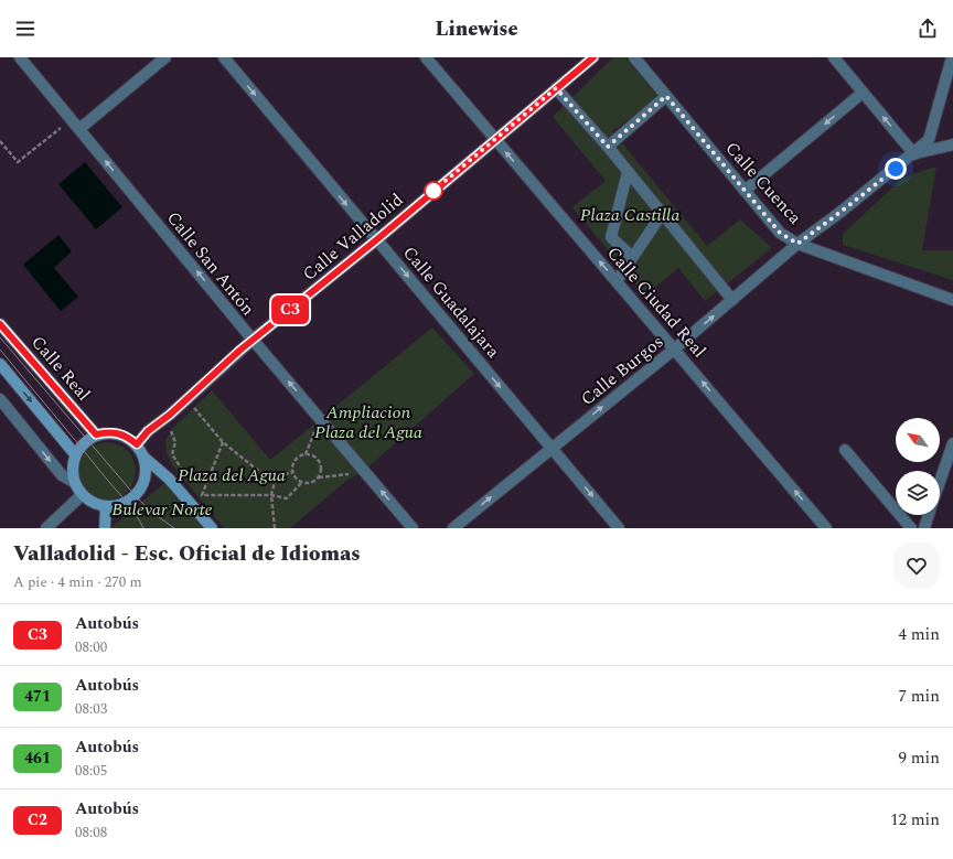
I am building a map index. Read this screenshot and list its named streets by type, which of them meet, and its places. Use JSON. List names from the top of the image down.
{
  "streets": {
    "street": [
      "Calle Cuenca",
      "Calle Valladolid",
      "Calle San Antón",
      "Calle Guadalajara",
      "Calle Ciudad Real",
      "Calle Real",
      "Calle Burgos"
    ]
  },
  "crossings": [
    ["Calle Cuenca", "Calle Burgos"],
    ["Calle Valladolid", "Calle San Antón"],
    ["Calle Valladolid", "Calle Guadalajara"],
    ["Calle Valladolid", "Calle Ciudad Real"],
    ["Calle Valladolid", "Calle Real"],
    ["Calle Guadalajara", "Calle Burgos"],
    ["Calle Ciudad Real", "Calle Burgos"]
  ],
  "one_way": ["Calle San Antón", "Calle Guadalajara", "Calle Burgos"],
  "parks": [
    "Plaza Castilla",
    "Ampliacion Plaza del Agua",
    "Plaza del Agua",
    "Bulevar Norte"
  ],
  "lines": ["bus line C3"],
  "north": "top left",
  "page": {
    "header": "Linewise",
    "on_map": "C3",
    "heading": ["Valladolid - Esc. Oficial de Idiomas", "A pie · 4 min · 270 m"],
    "list": [
      {
        "mark": "C3",
        "name": "Autobús",
        "note": "08:00",
        "value": "4 min"
      },
      {
        "mark": "471",
        "name": "Autobús",
        "note": "08:03",
        "value": "7 min"
      },
      {
        "mark": "461",
        "name": "Autobús",
        "note": "08:05",
        "value": "9 min"
      },
      {
        "mark": "C2",
        "name": "Autobús",
        "note": "08:08",
        "value": "12 min"
      }
    ]
  }
}
